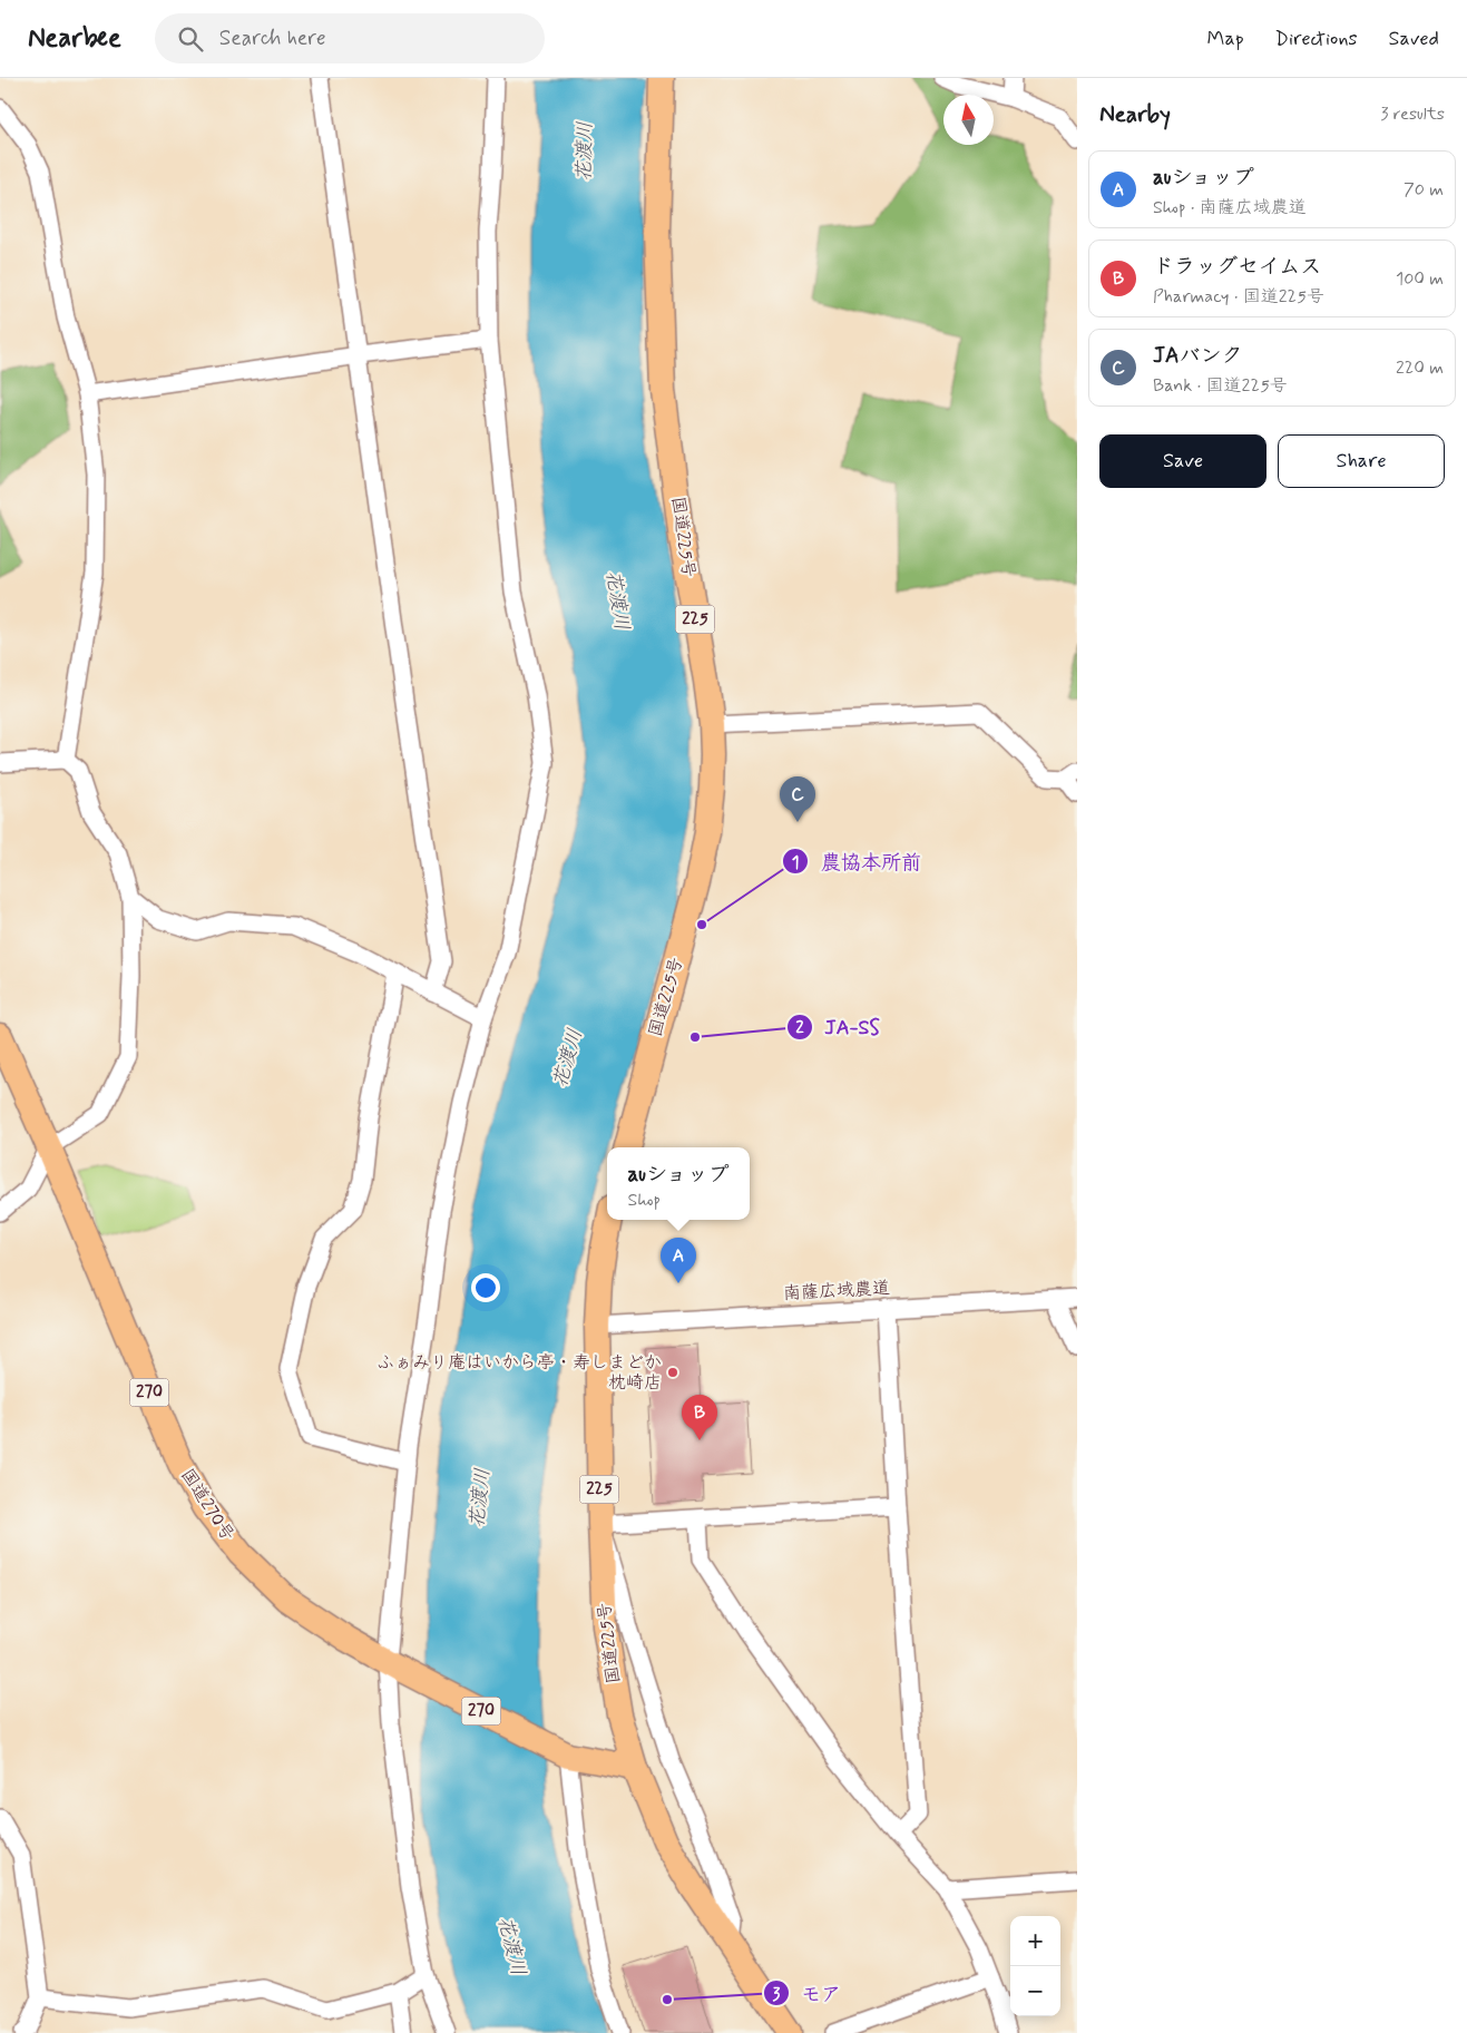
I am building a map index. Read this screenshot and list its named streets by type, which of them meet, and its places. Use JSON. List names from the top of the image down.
{
  "streets": {
    "highway": [
      "国道225号",
      "225",
      "270",
      "国道270号"
    ],
    "street": ["南薩広域農道"]
  },
  "crossings": [
    ["国道225号", "南薩広域農道"],
    ["国道225号", "国道270号"]
  ],
  "water": ["花渡川"],
  "places": [
    "農協本所前",
    "JA-SS",
    "ふぁみり庵はいから亭・寿しまどか 枕崎店",
    "モア"
  ],
  "north": "top",
  "page": {
    "header": "Nearbee",
    "search": "Search here",
    "nav": ["Map", "Directions", "Saved"],
    "heading": ["Nearby", "3 results"],
    "list": [
      {
        "mark": "A",
        "name": "auショップ",
        "note": "Shop · 南薩広域農道",
        "value": "70 m"
      },
      {
        "mark": "B",
        "name": "ドラッグセイムス",
        "note": "Pharmacy · 国道225号",
        "value": "100 m"
      },
      {
        "mark": "C",
        "name": "JAバンク",
        "note": "Bank · 国道225号",
        "value": "220 m"
      }
    ],
    "buttons": ["Save", "Share"],
    "pins": ["C", "A", "B"],
    "popup": ["auショップ", "Shop"],
    "map_buttons": ["+", "−"]
  }
}
